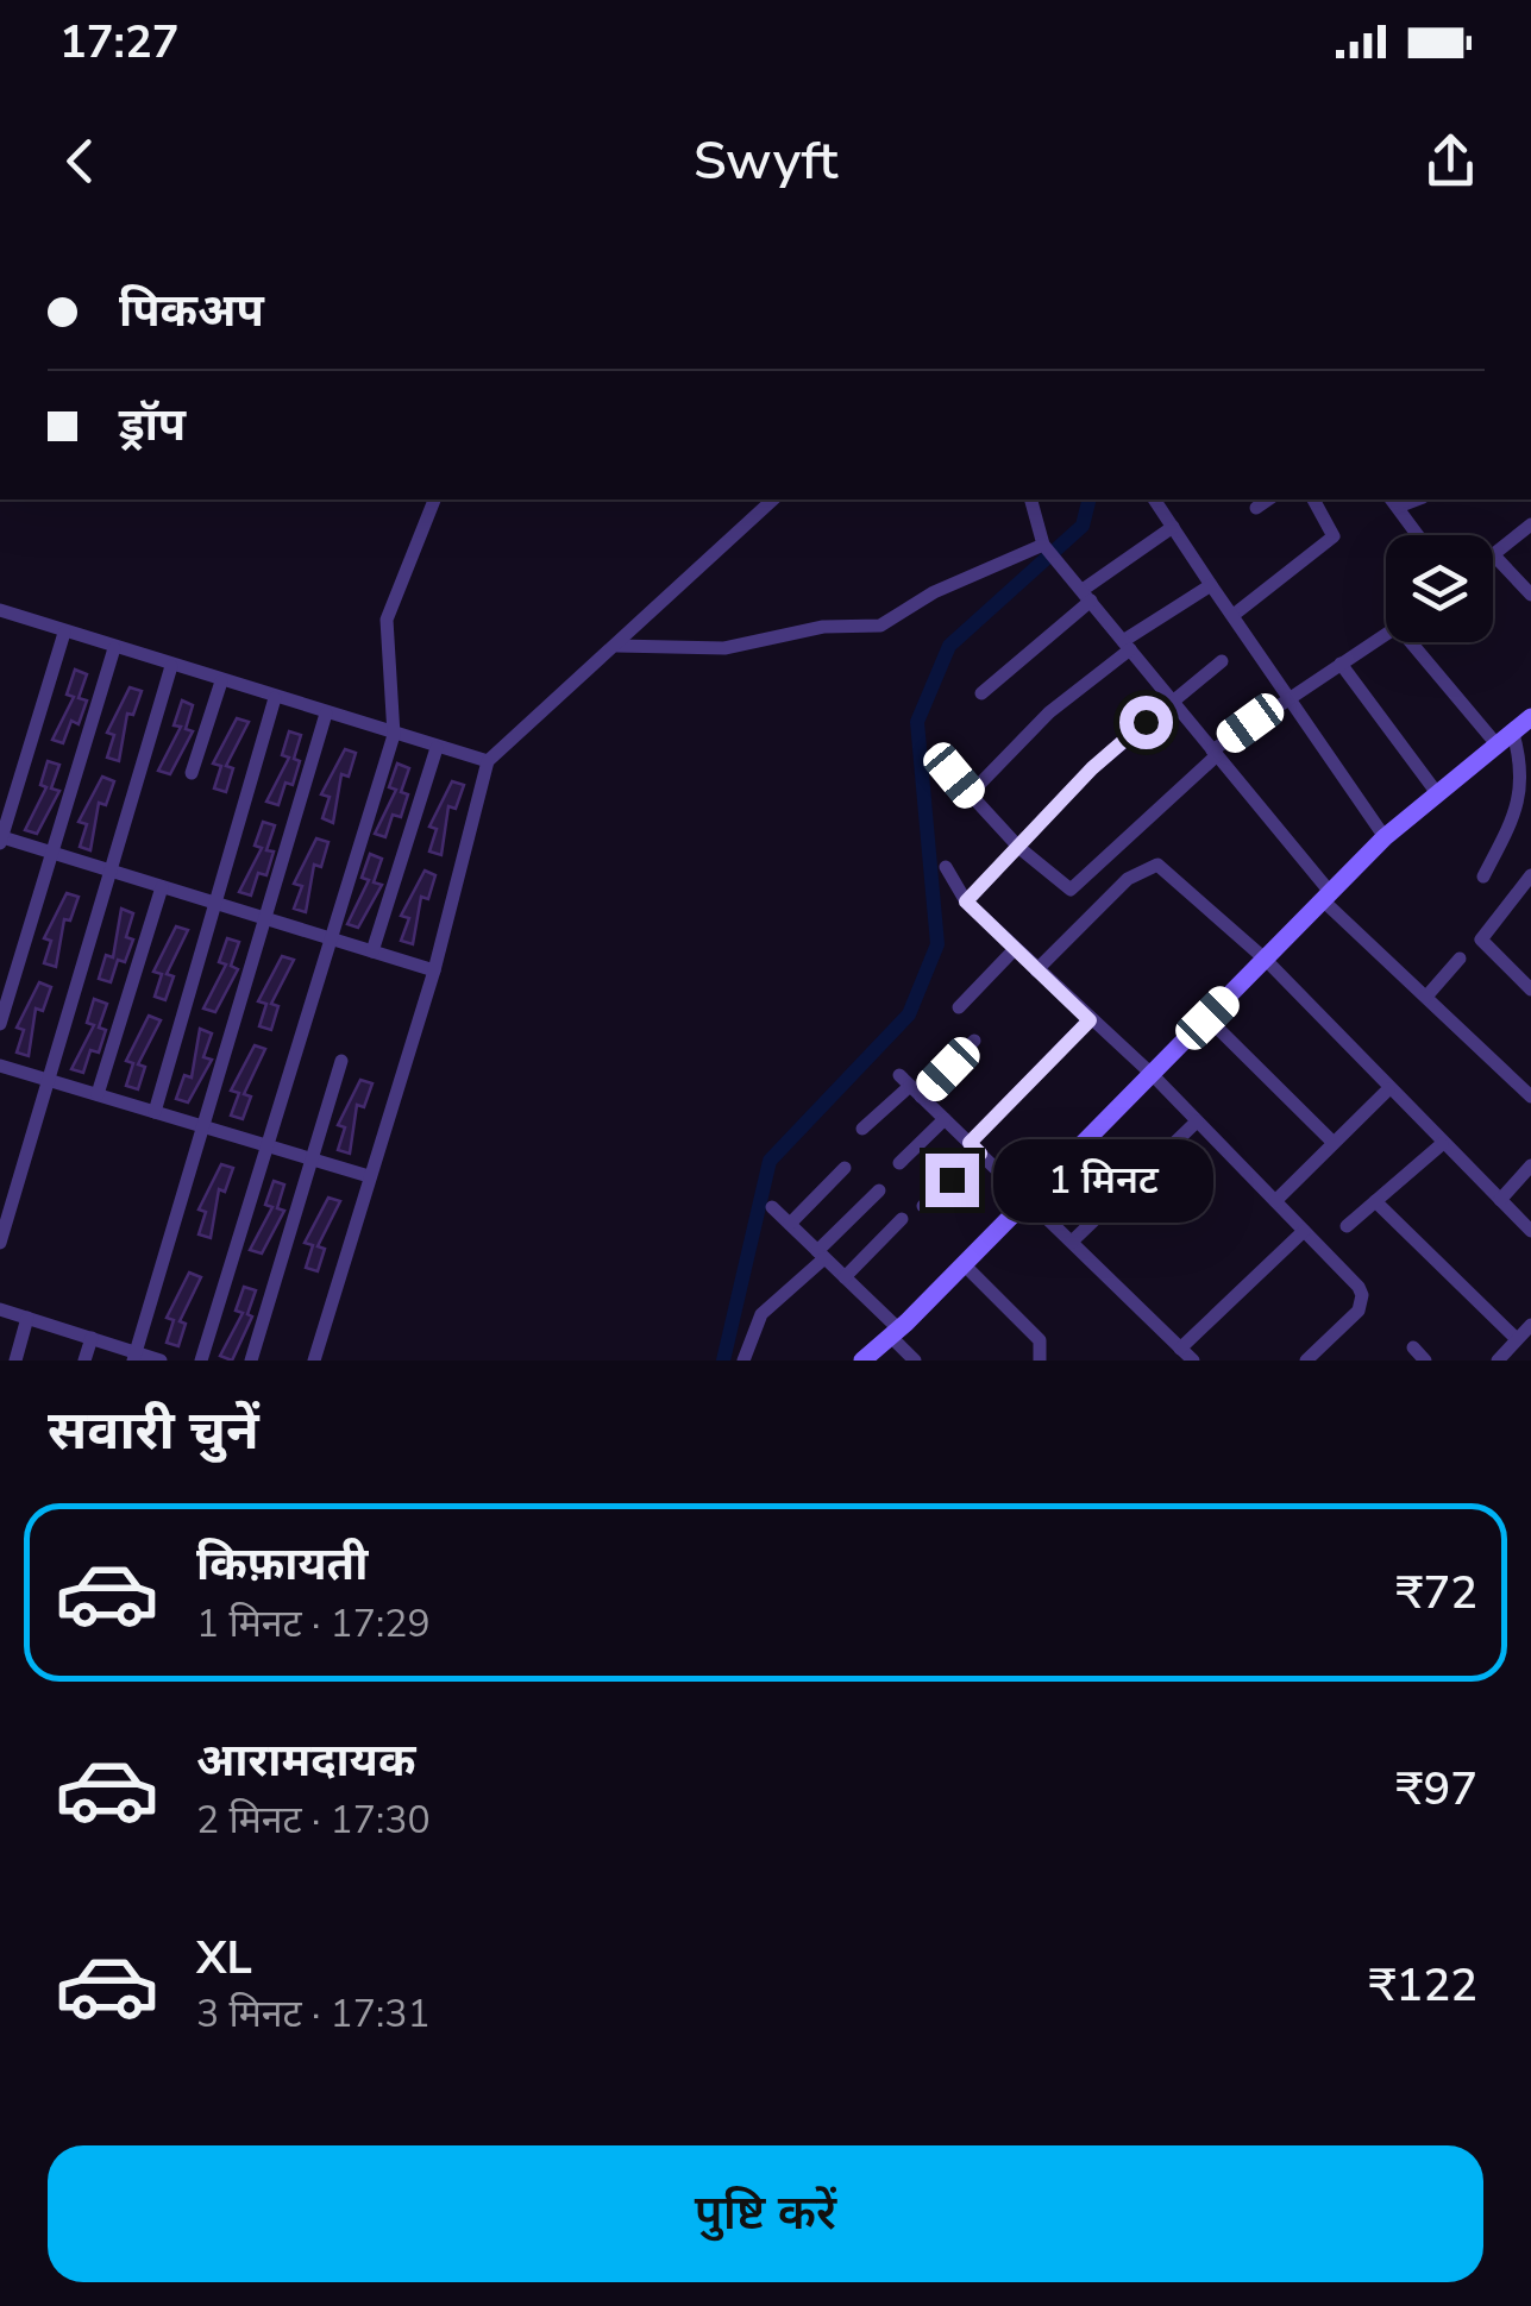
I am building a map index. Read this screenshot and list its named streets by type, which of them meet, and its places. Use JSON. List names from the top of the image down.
{
  "page": {
    "status": "17:27",
    "header": "Swyft",
    "banner": ["पिकअप", "ड्रॉप"],
    "bubble": "1 मिनट",
    "heading": "सवारी चुनें",
    "list": [
      {
        "name": "किफ़ायती",
        "note": "1 मिनट · 17:29",
        "value": "₹72"
      },
      {
        "name": "आरामदायक",
        "note": "2 मिनट · 17:30",
        "value": "₹97"
      },
      {
        "name": "XL",
        "note": "3 मिनट · 17:31",
        "value": "₹122"
      }
    ],
    "buttons": "पुष्टि करें"
  }
}
